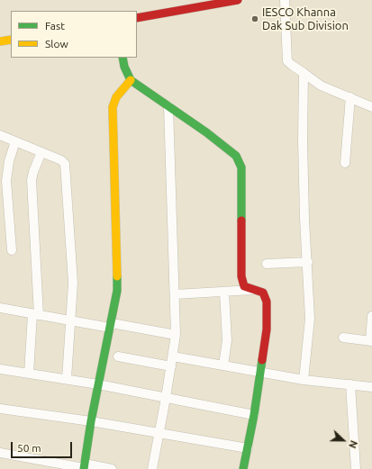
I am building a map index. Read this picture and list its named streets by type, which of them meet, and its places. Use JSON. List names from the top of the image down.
{
  "places": ["IESCO Khanna Dak Sub Division"],
  "legend": ["Fast", "Slow"],
  "scale_bar": "50 m",
  "north": "right"
}
